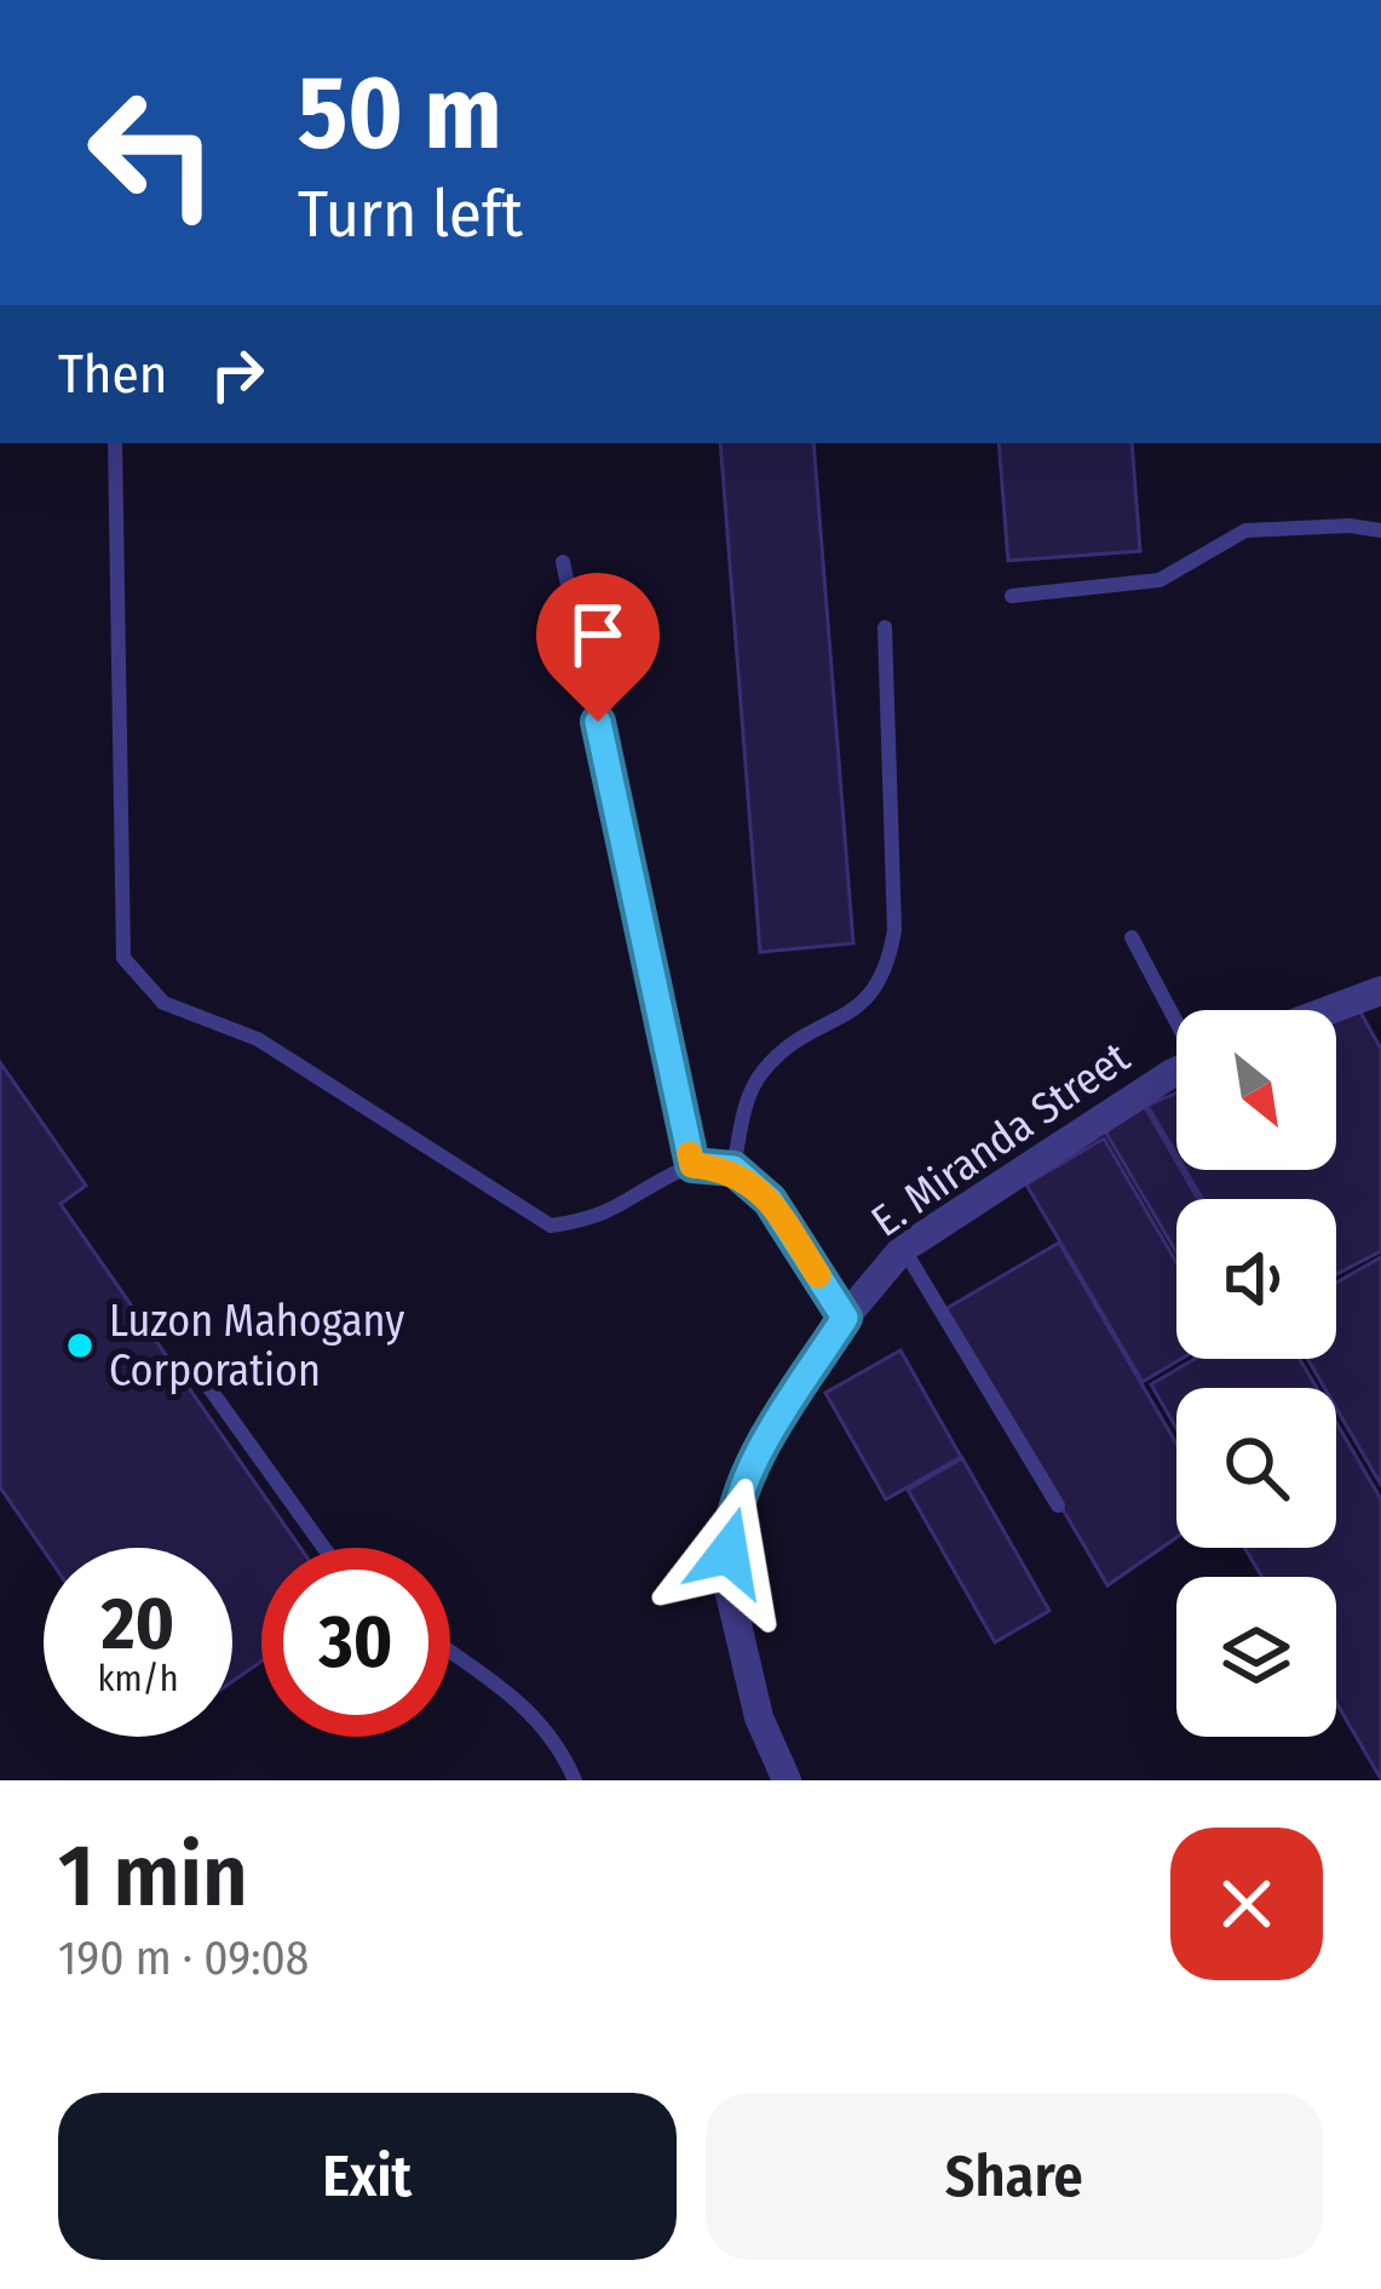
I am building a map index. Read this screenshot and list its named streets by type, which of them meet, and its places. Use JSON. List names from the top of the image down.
{
  "streets": {
    "street": ["E. Miranda Street"]
  },
  "places": ["Luzon Mahogany Corporation"],
  "north": "bottom right",
  "page": {
    "turn": ["50 m", "Turn left"],
    "then": "Then",
    "speed": "20 km/h",
    "limit": "30",
    "heading": ["1 min", "190 m · 09:08"],
    "buttons": ["Exit", "Share"]
  }
}
